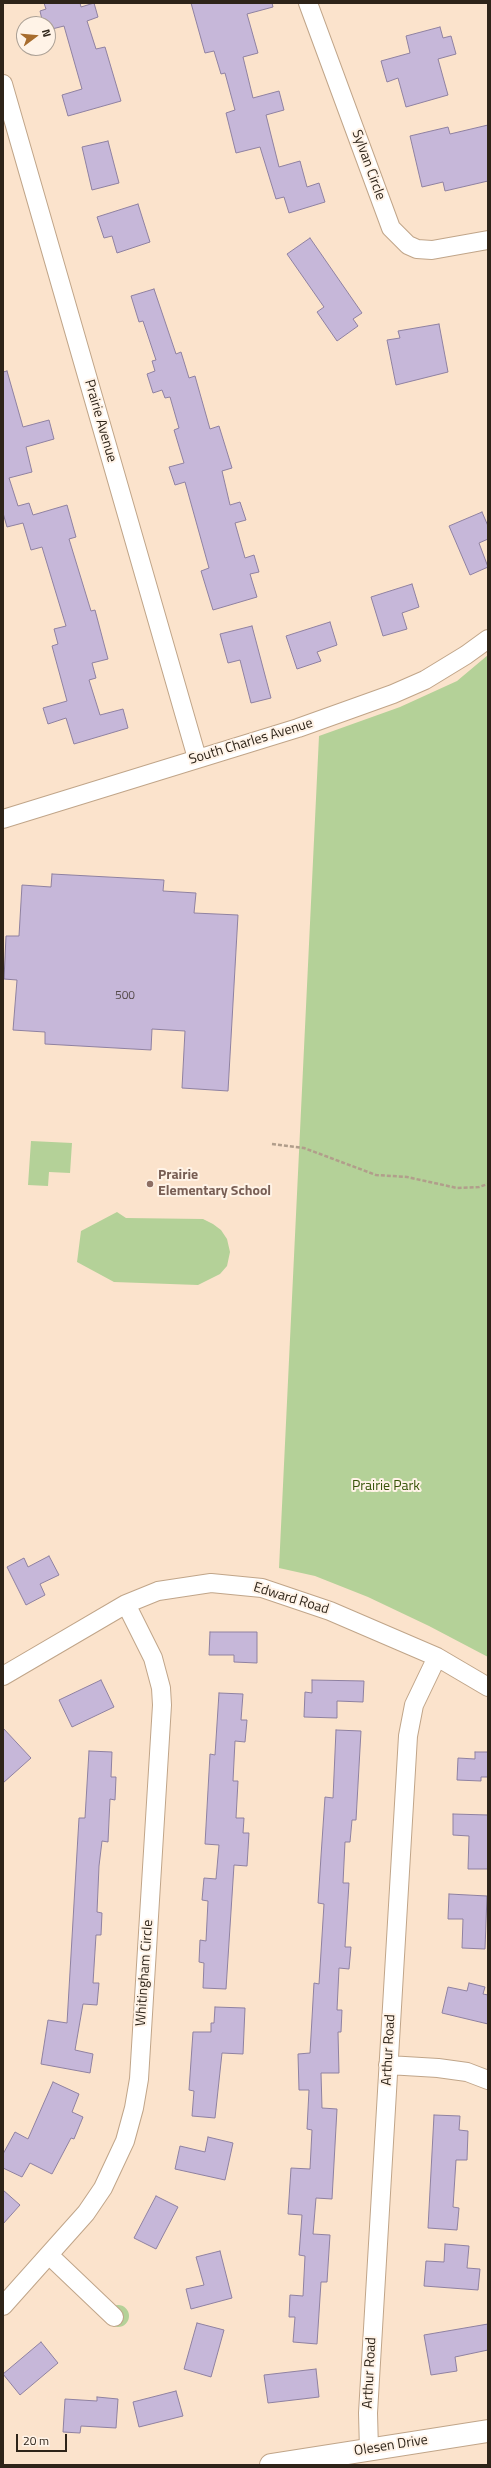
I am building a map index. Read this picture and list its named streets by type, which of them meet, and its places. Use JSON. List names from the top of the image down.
{
  "streets": {
    "street": [
      "Sylvan Circle",
      "Prairie Avenue",
      "South Charles Avenue",
      "Edward Road",
      "Whitingham Circle",
      "Arthur Road",
      "Olesen Drive"
    ]
  },
  "crossings": [
    ["Prairie Avenue", "South Charles Avenue"],
    ["Edward Road", "Whitingham Circle"],
    ["Edward Road", "Arthur Road"],
    ["Arthur Road", "Olesen Drive"]
  ],
  "parks": ["Prairie Park"],
  "places": ["Prairie Elementary School"],
  "house_numbers": ["500"],
  "scale_bar": "20 m",
  "north": "right"
}
